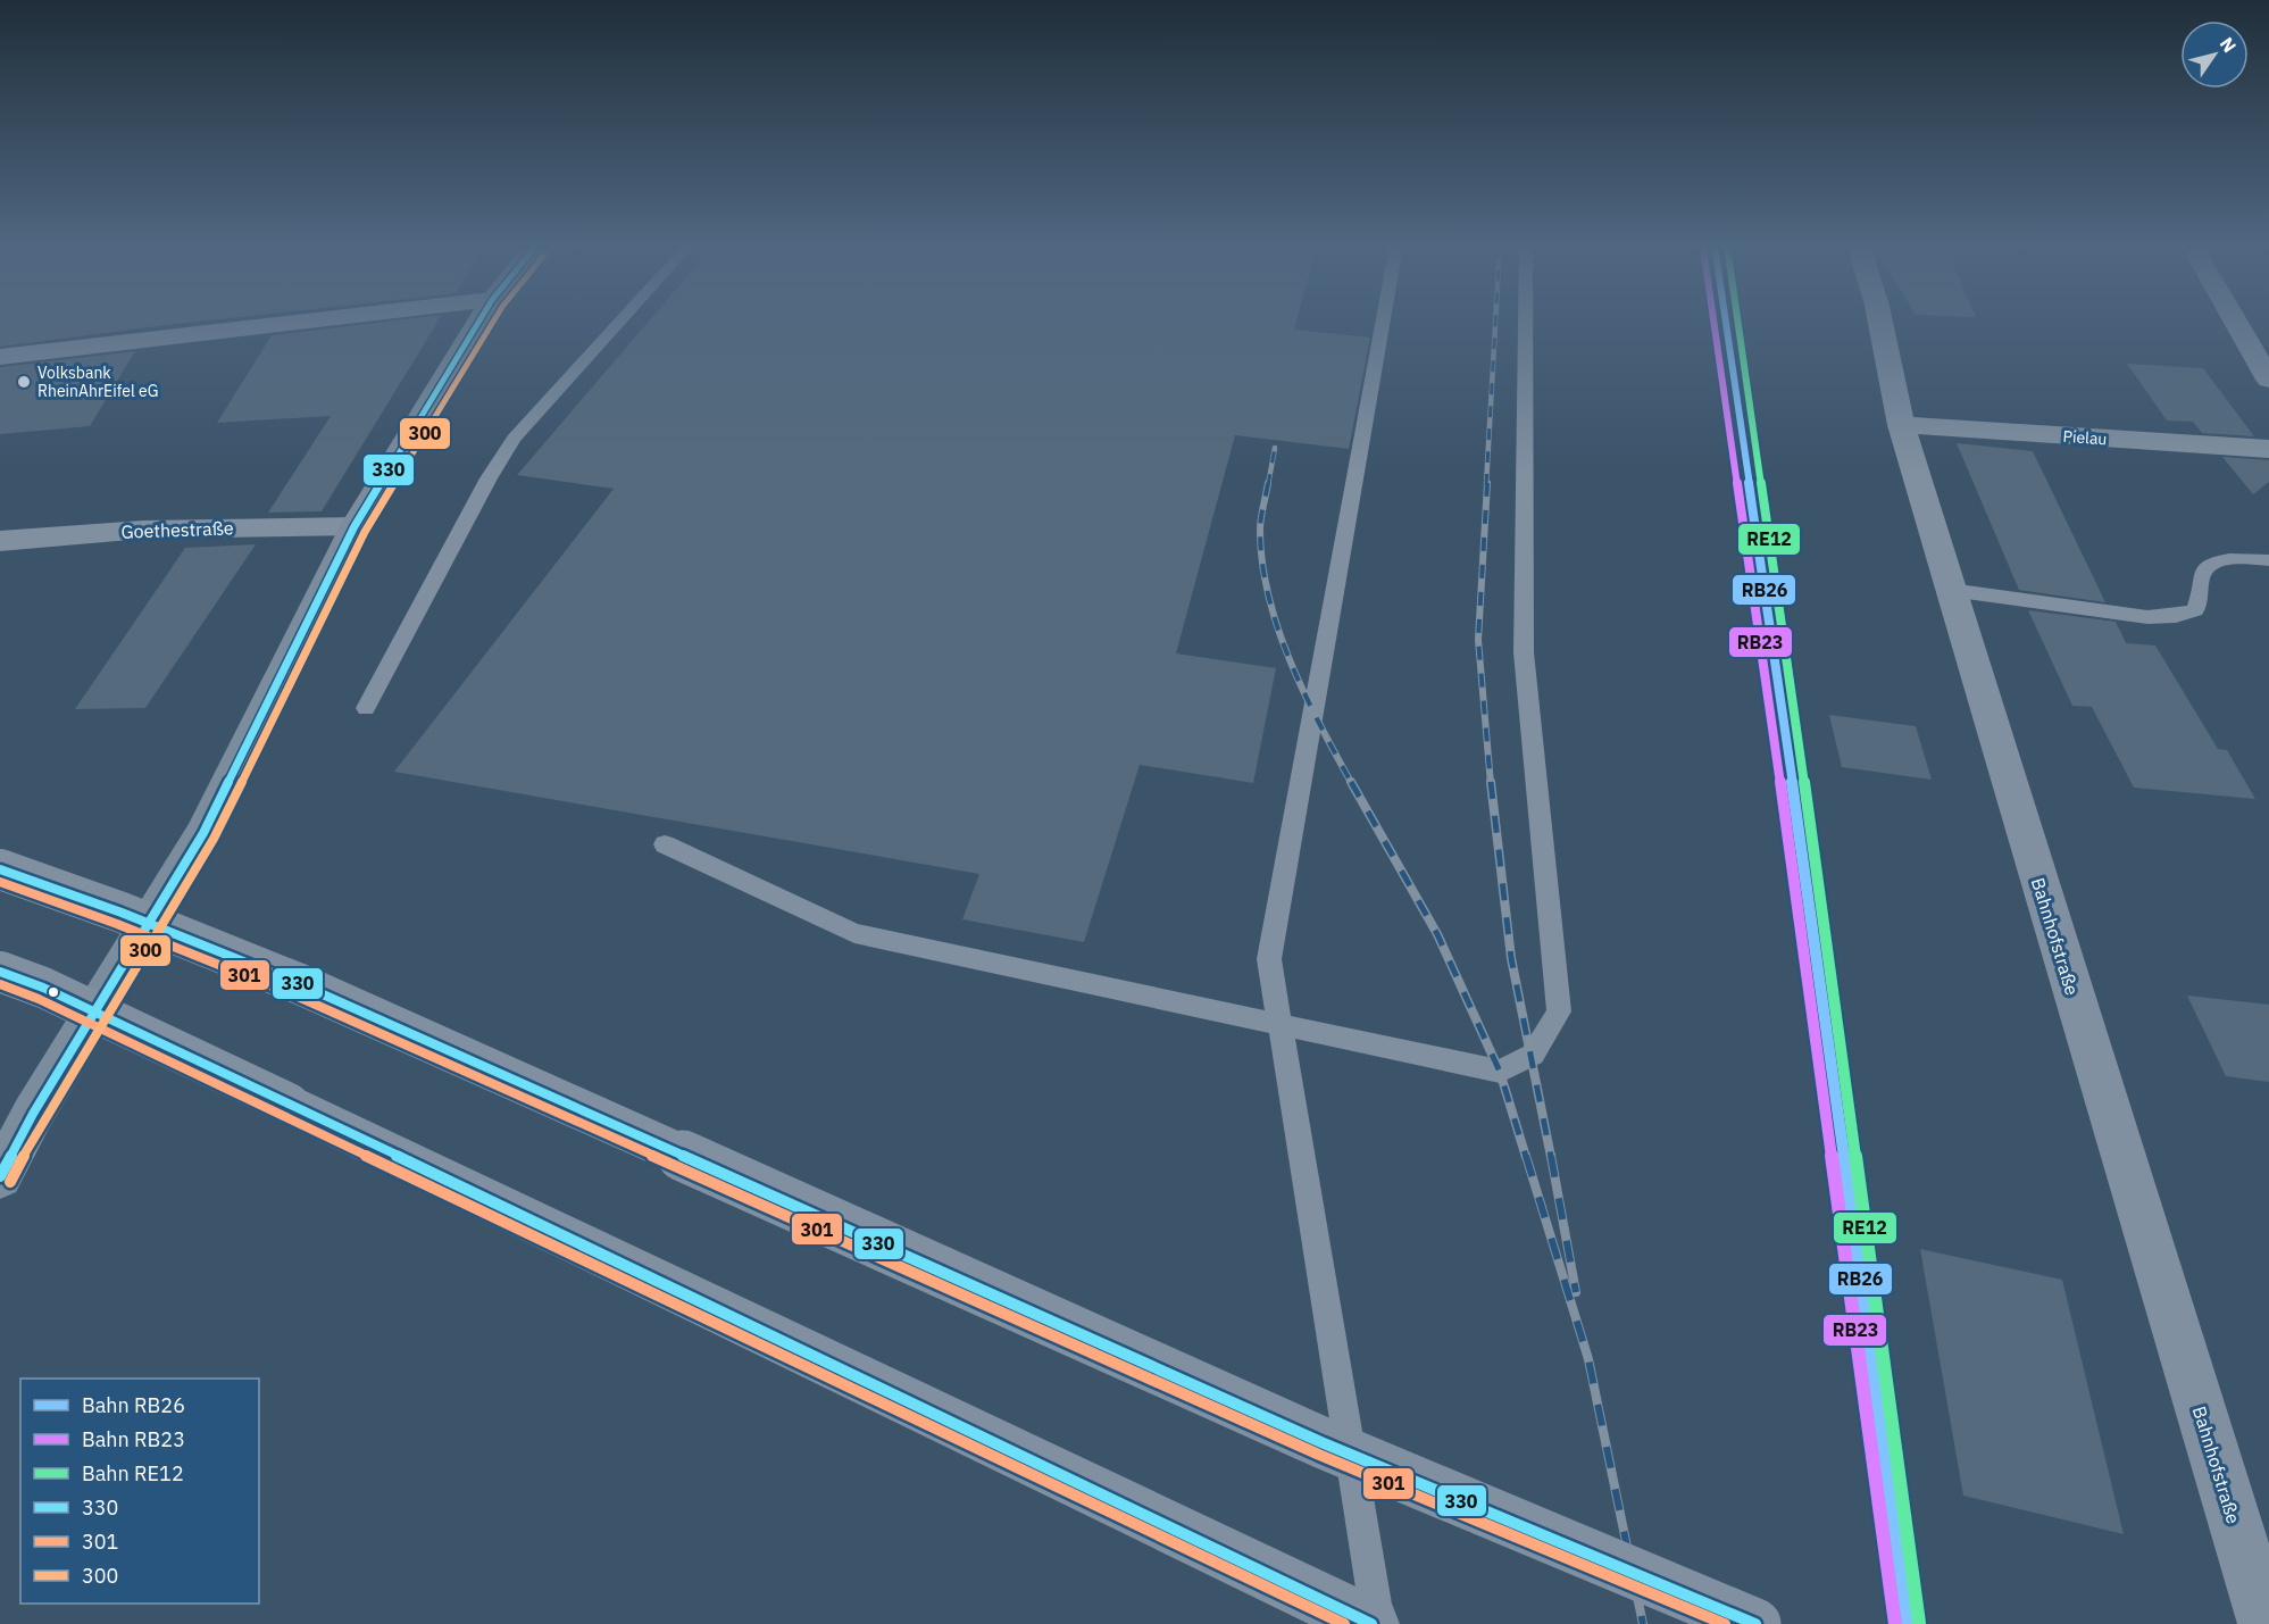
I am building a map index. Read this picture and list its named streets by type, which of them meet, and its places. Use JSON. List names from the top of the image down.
{
  "streets": {
    "main road": ["Pielau", "Goethestraße", "Bahnhofstraße"]
  },
  "crossings": [
    ["Pielau", "Bahnhofstraße"]
  ],
  "places": ["Volksbank RheinAhrEifel eG"],
  "lines": [
    "rail line RB26",
    "rail line RB23",
    "rail line RE12",
    "transit line 330",
    "transit line 300",
    "transit line 301"
  ],
  "legend": [
    "Bahn RB26",
    "Bahn RB23",
    "Bahn RE12",
    "330",
    "301",
    "300"
  ],
  "north": "top right"
}
